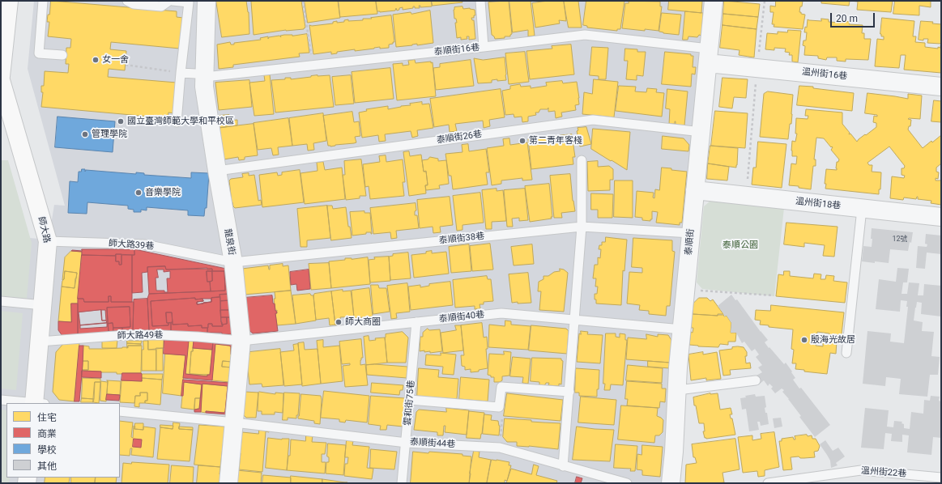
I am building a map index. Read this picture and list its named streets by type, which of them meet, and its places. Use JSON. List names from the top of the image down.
{
  "streets": {
    "street": [
      "溫州街16巷",
      "溫州街18巷",
      "師大路",
      "龍泉街",
      "泰順街"
    ],
    "lane": [
      "泰順街16巷",
      "泰順街26巷",
      "泰順街38巷",
      "師大路39巷",
      "泰順街40巷",
      "師大路49巷",
      "雲和街75巷",
      "泰順街44巷",
      "溫州街22巷"
    ]
  },
  "crossings": [
    ["泰順街16巷", "溫州街16巷"],
    ["泰順街16巷", "龍泉街"],
    ["泰順街16巷", "泰順街"],
    ["溫州街16巷", "泰順街"],
    ["泰順街26巷", "龍泉街"],
    ["泰順街26巷", "泰順街"],
    ["溫州街18巷", "泰順街"],
    ["師大路", "師大路39巷"],
    ["師大路", "師大路49巷"],
    ["泰順街38巷", "龍泉街"],
    ["泰順街38巷", "泰順街"],
    ["泰順街38巷", "師大路39巷"],
    ["龍泉街", "師大路39巷"],
    ["龍泉街", "泰順街40巷"],
    ["龍泉街", "師大路49巷"],
    ["龍泉街", "泰順街44巷"],
    ["泰順街", "泰順街40巷"],
    ["泰順街40巷", "師大路49巷"],
    ["泰順街40巷", "雲和街75巷"],
    ["雲和街75巷", "泰順街44巷"]
  ],
  "parks": ["泰順公園"],
  "places": [
    "女一舍",
    "國立臺灣師範大學和平校區",
    "管理學院",
    "第二青年客棧",
    "音樂學院",
    "師大商圈",
    "殷海光故居"
  ],
  "house_numbers": ["12號"],
  "legend": [
    "住宅",
    "商業",
    "學校",
    "其他"
  ],
  "scale_bar": "20 m"
}
